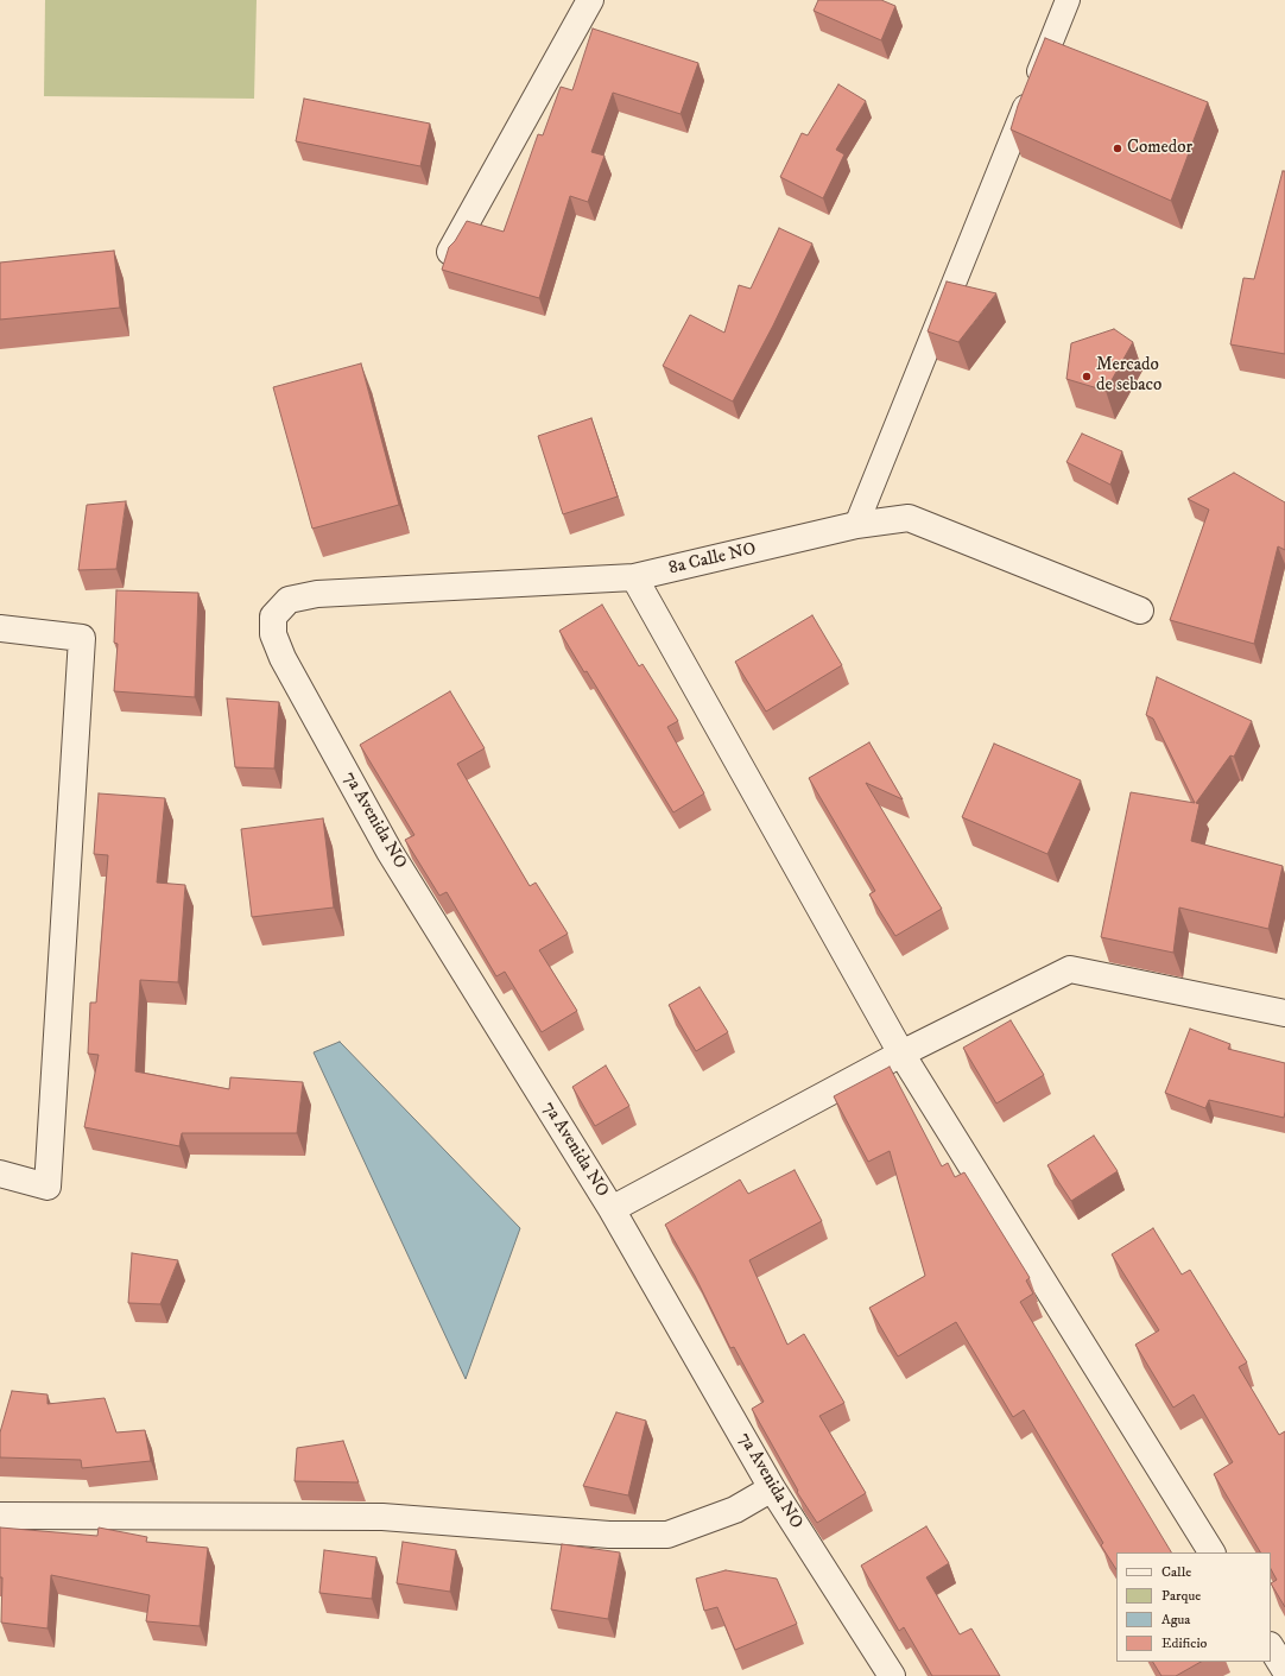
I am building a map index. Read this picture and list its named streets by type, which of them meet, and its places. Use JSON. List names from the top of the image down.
{
  "streets": {
    "street": ["8a Calle NO", "7a Avenida NO"]
  },
  "crossings": [
    ["8a Calle NO", "7a Avenida NO"]
  ],
  "places": ["Comedor", "Mercado de sebaco"],
  "legend": [
    "Calle",
    "Parque",
    "Agua",
    "Edificio"
  ]
}
